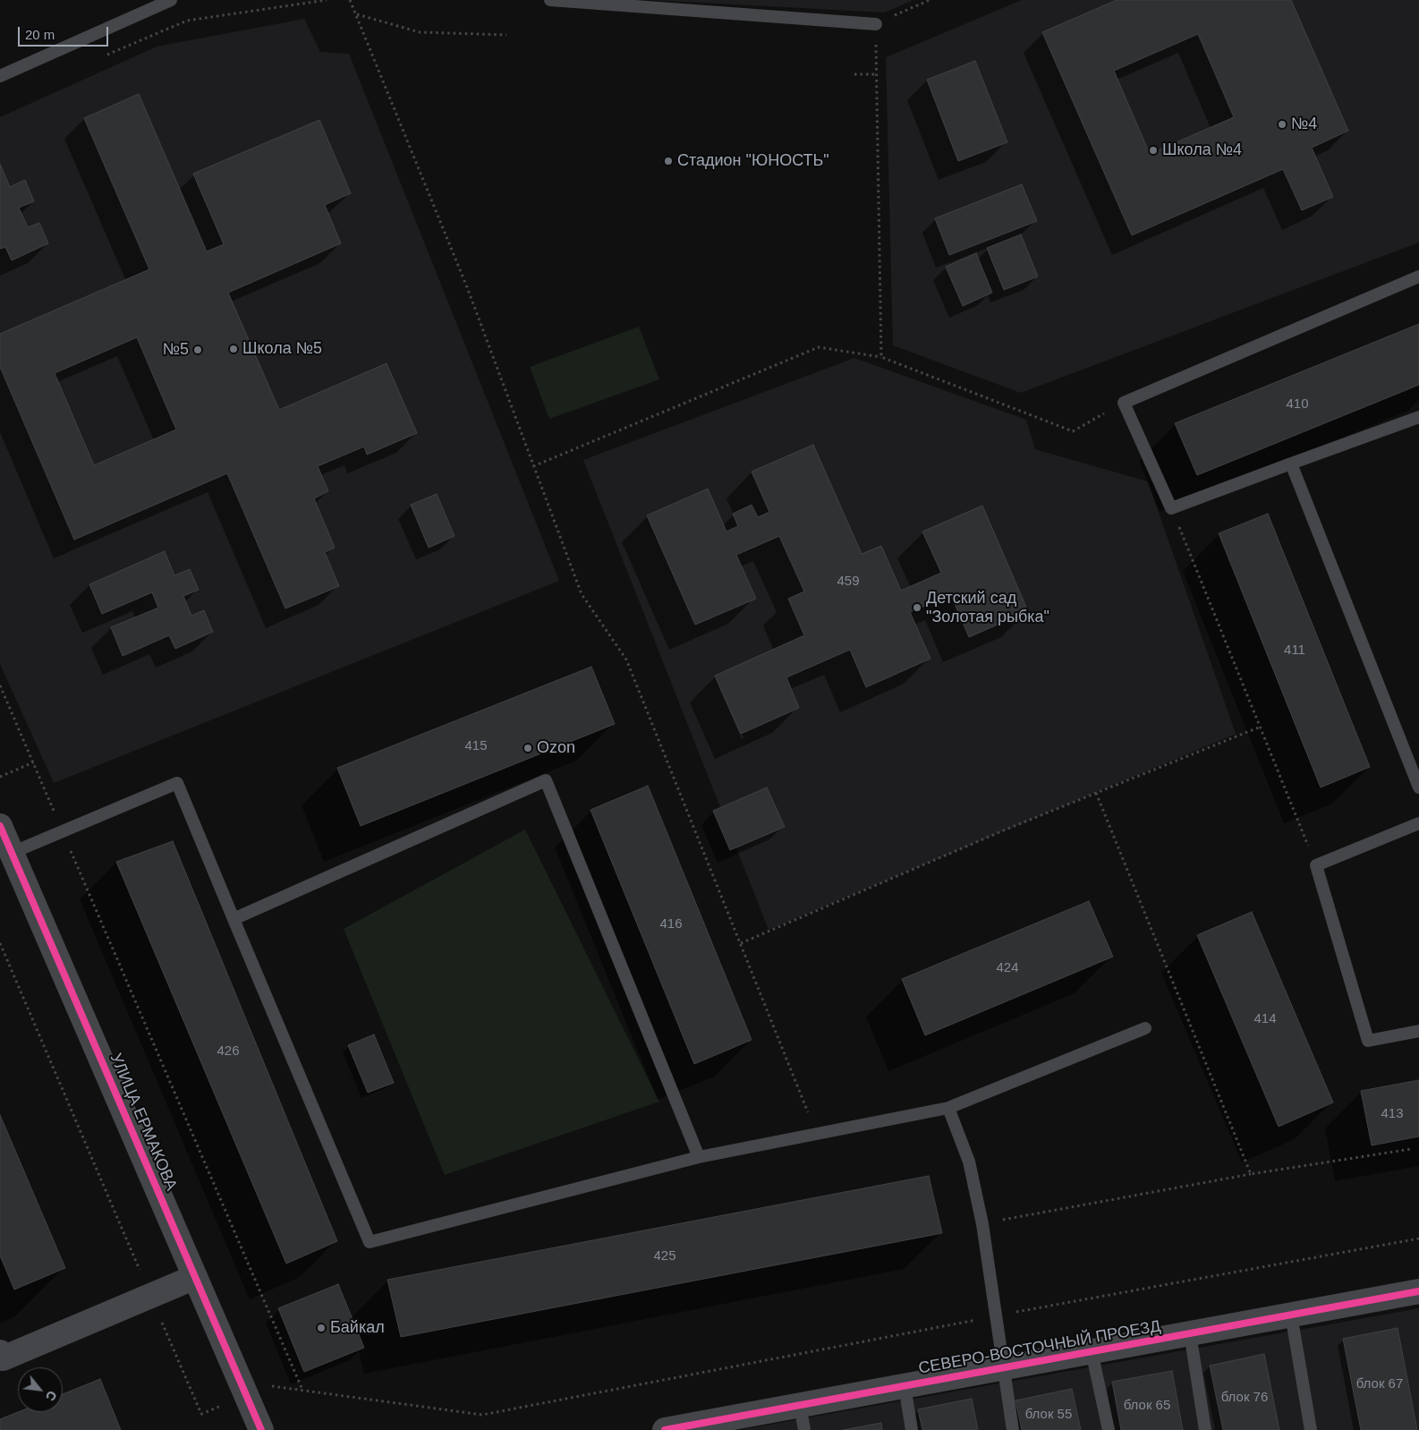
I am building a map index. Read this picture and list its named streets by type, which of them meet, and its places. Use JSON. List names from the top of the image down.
{
  "streets": {
    "street": ["УЛИЦА ЕРМАКОВА", "СЕВЕРО-ВОСТОЧНЫЙ ПРОЕЗД"]
  },
  "places": [
    "№4",
    "Школа №4",
    "Стадион \"ЮНОСТЬ\"",
    "Школа №5",
    "№5",
    "Детский сад \"Золотая рыбка\"",
    "Ozon",
    "Байкал"
  ],
  "house_numbers": [
    "410",
    "459",
    "411",
    "415",
    "416",
    "424",
    "414",
    "426",
    "413",
    "425",
    "блок 67",
    "блок 76",
    "блок 65",
    "блок 55"
  ],
  "scale_bar": "20 m",
  "north": "bottom right"
}
